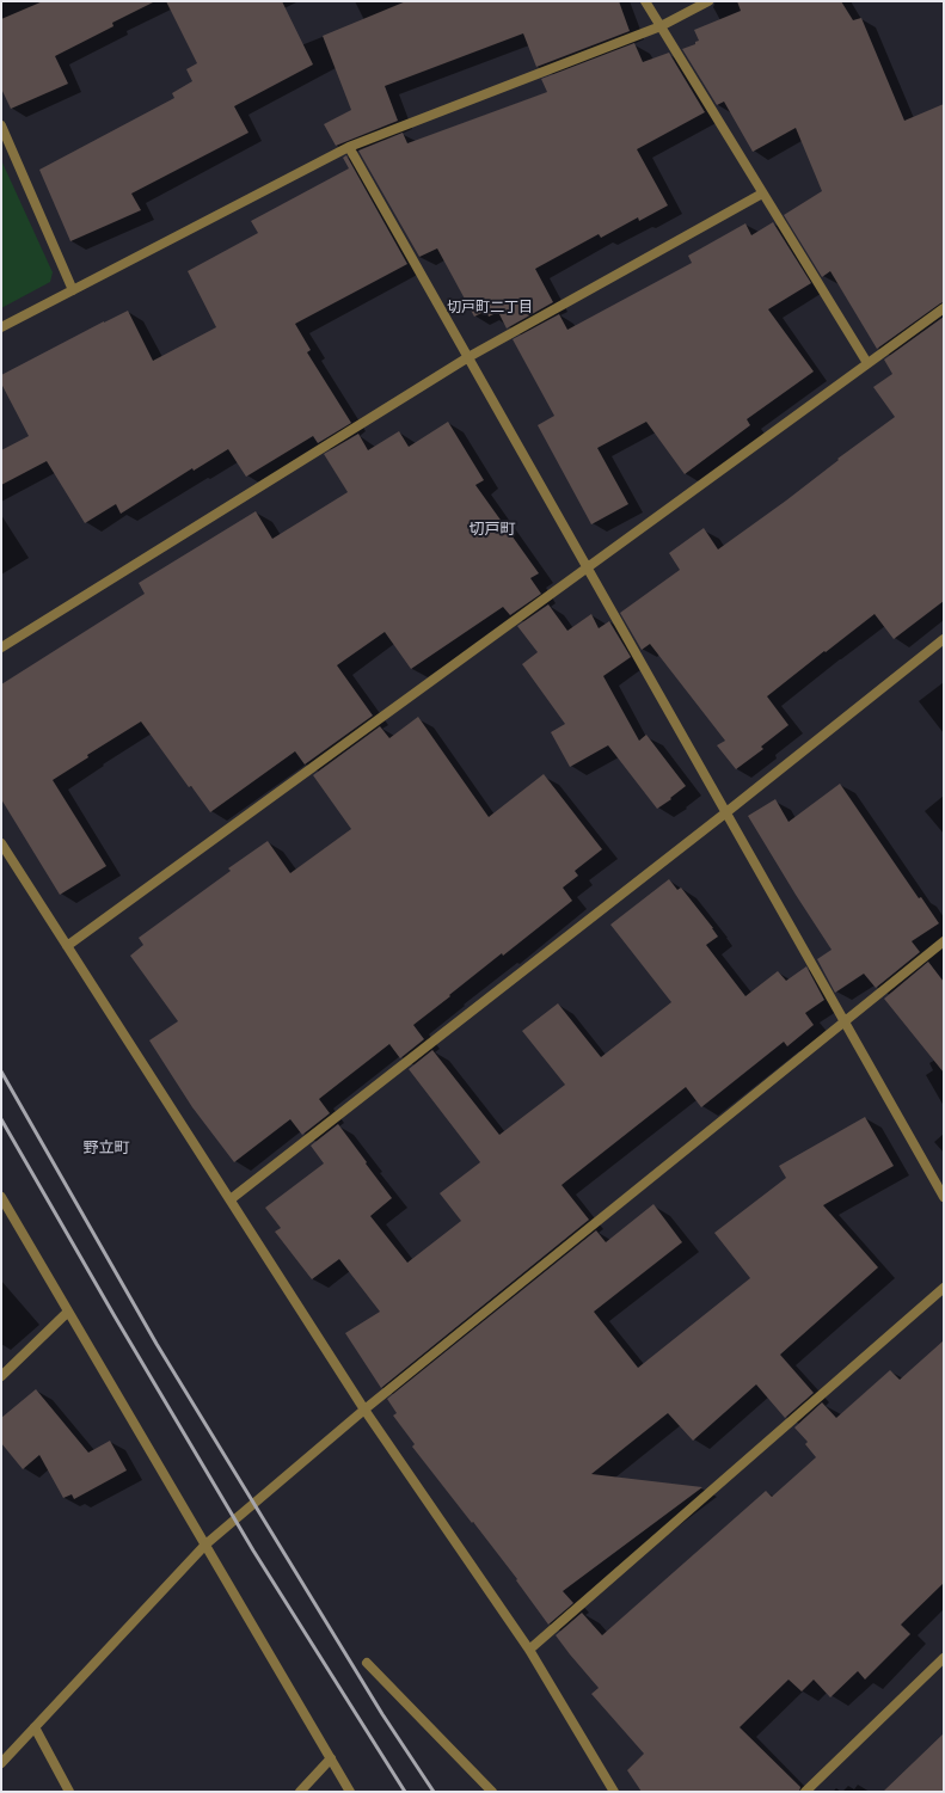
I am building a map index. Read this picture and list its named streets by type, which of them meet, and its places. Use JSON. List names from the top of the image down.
{
  "districts": ["切戸町二丁目", "切戸町", "野立町"]
}
